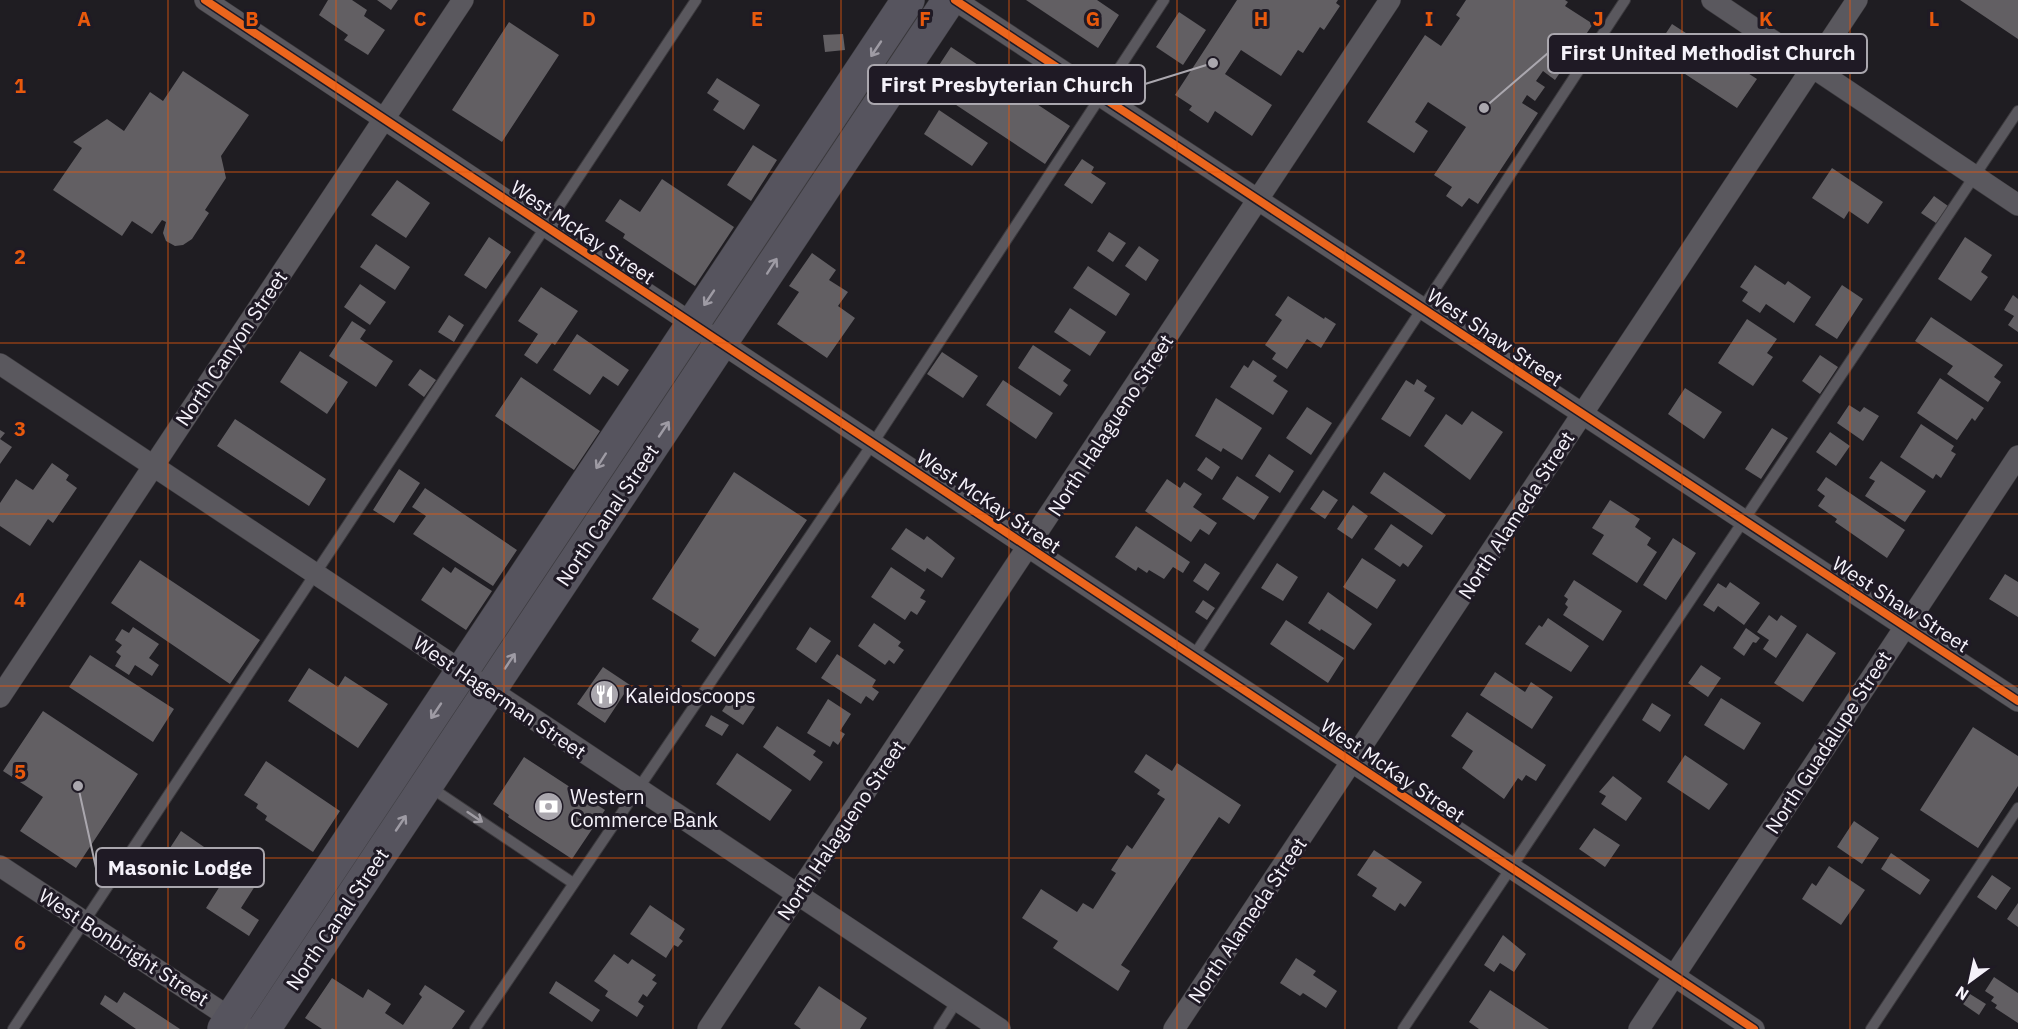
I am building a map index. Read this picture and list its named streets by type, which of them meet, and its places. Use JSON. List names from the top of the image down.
{
  "streets": {
    "highway": ["North Canal Street"],
    "street": [
      "West McKay Street",
      "West Shaw Street",
      "North Canyon Street",
      "North Halagueno Street",
      "North Alameda Street",
      "West Hagerman Street",
      "North Guadalupe Street",
      "West Bonbright Street"
    ]
  },
  "crossings": [
    ["West McKay Street", "North Canyon Street"],
    ["West McKay Street", "North Halagueno Street"],
    ["West McKay Street", "North Canal Street"],
    ["West McKay Street", "North Alameda Street"],
    ["West McKay Street", "North Guadalupe Street"],
    ["West Shaw Street", "North Halagueno Street"],
    ["West Shaw Street", "North Alameda Street"],
    ["West Shaw Street", "North Guadalupe Street"],
    ["North Canyon Street", "West Hagerman Street"],
    ["North Halagueno Street", "West Hagerman Street"],
    ["North Canal Street", "West Hagerman Street"],
    ["North Canal Street", "West Bonbright Street"]
  ],
  "places": {
    "other": ["First Presbyterian Church", "First United Methodist Church", "Masonic Lodge"],
    "restaurant": ["Kaleidoscoops"],
    "bank": ["Western Commerce Bank"]
  },
  "north": "bottom left",
  "grid": {
    "columns": [
      "A",
      "B",
      "C",
      "D",
      "E",
      "F",
      "G",
      "H",
      "I",
      "J",
      "K",
      "L"
    ],
    "rows": [
      "1",
      "2",
      "3",
      "4",
      "5",
      "6"
    ]
  }
}
